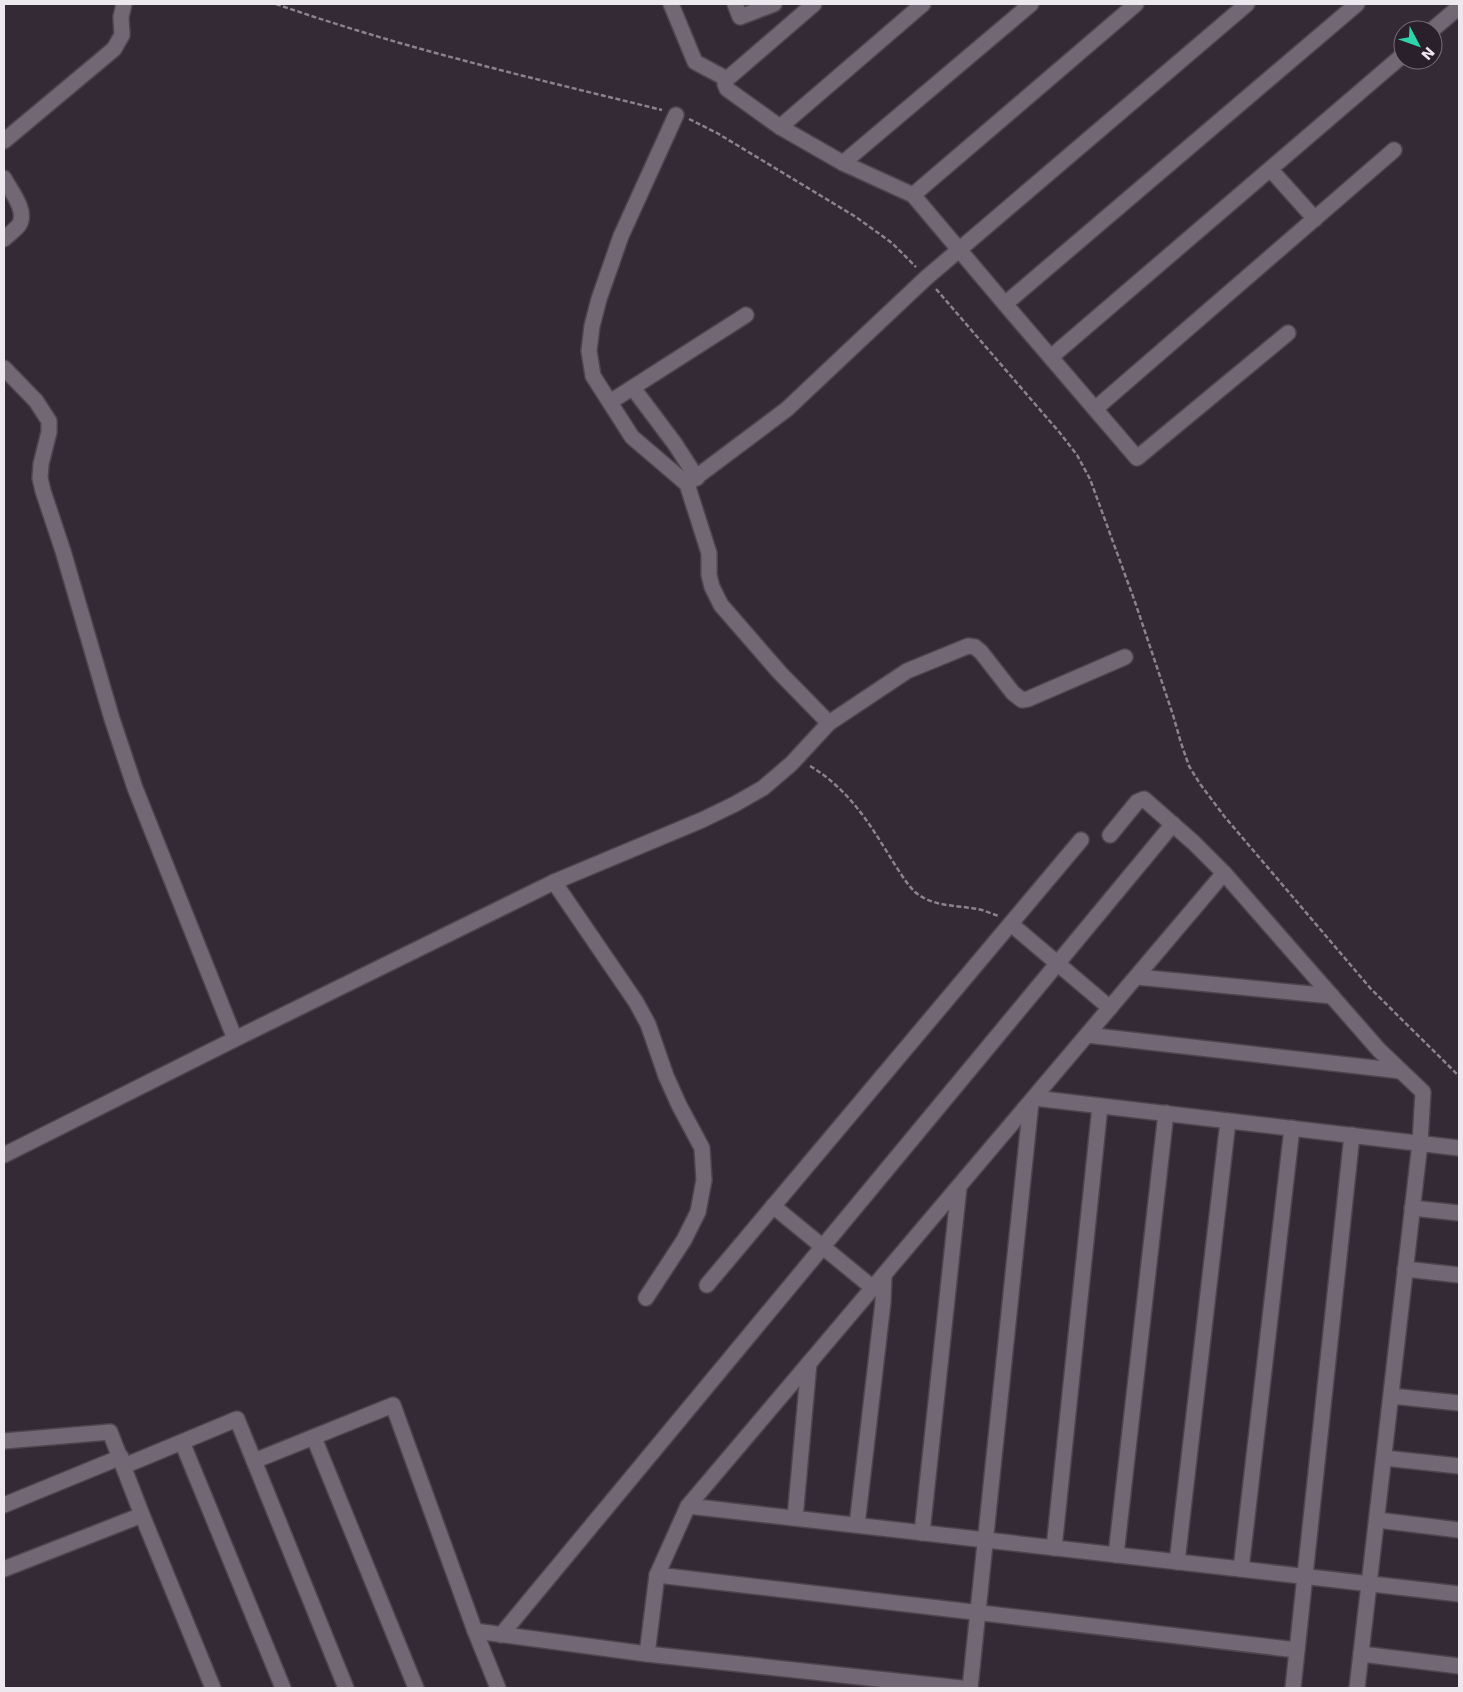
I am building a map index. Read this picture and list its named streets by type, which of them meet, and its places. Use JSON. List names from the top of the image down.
{
  "north": "bottom right"
}
